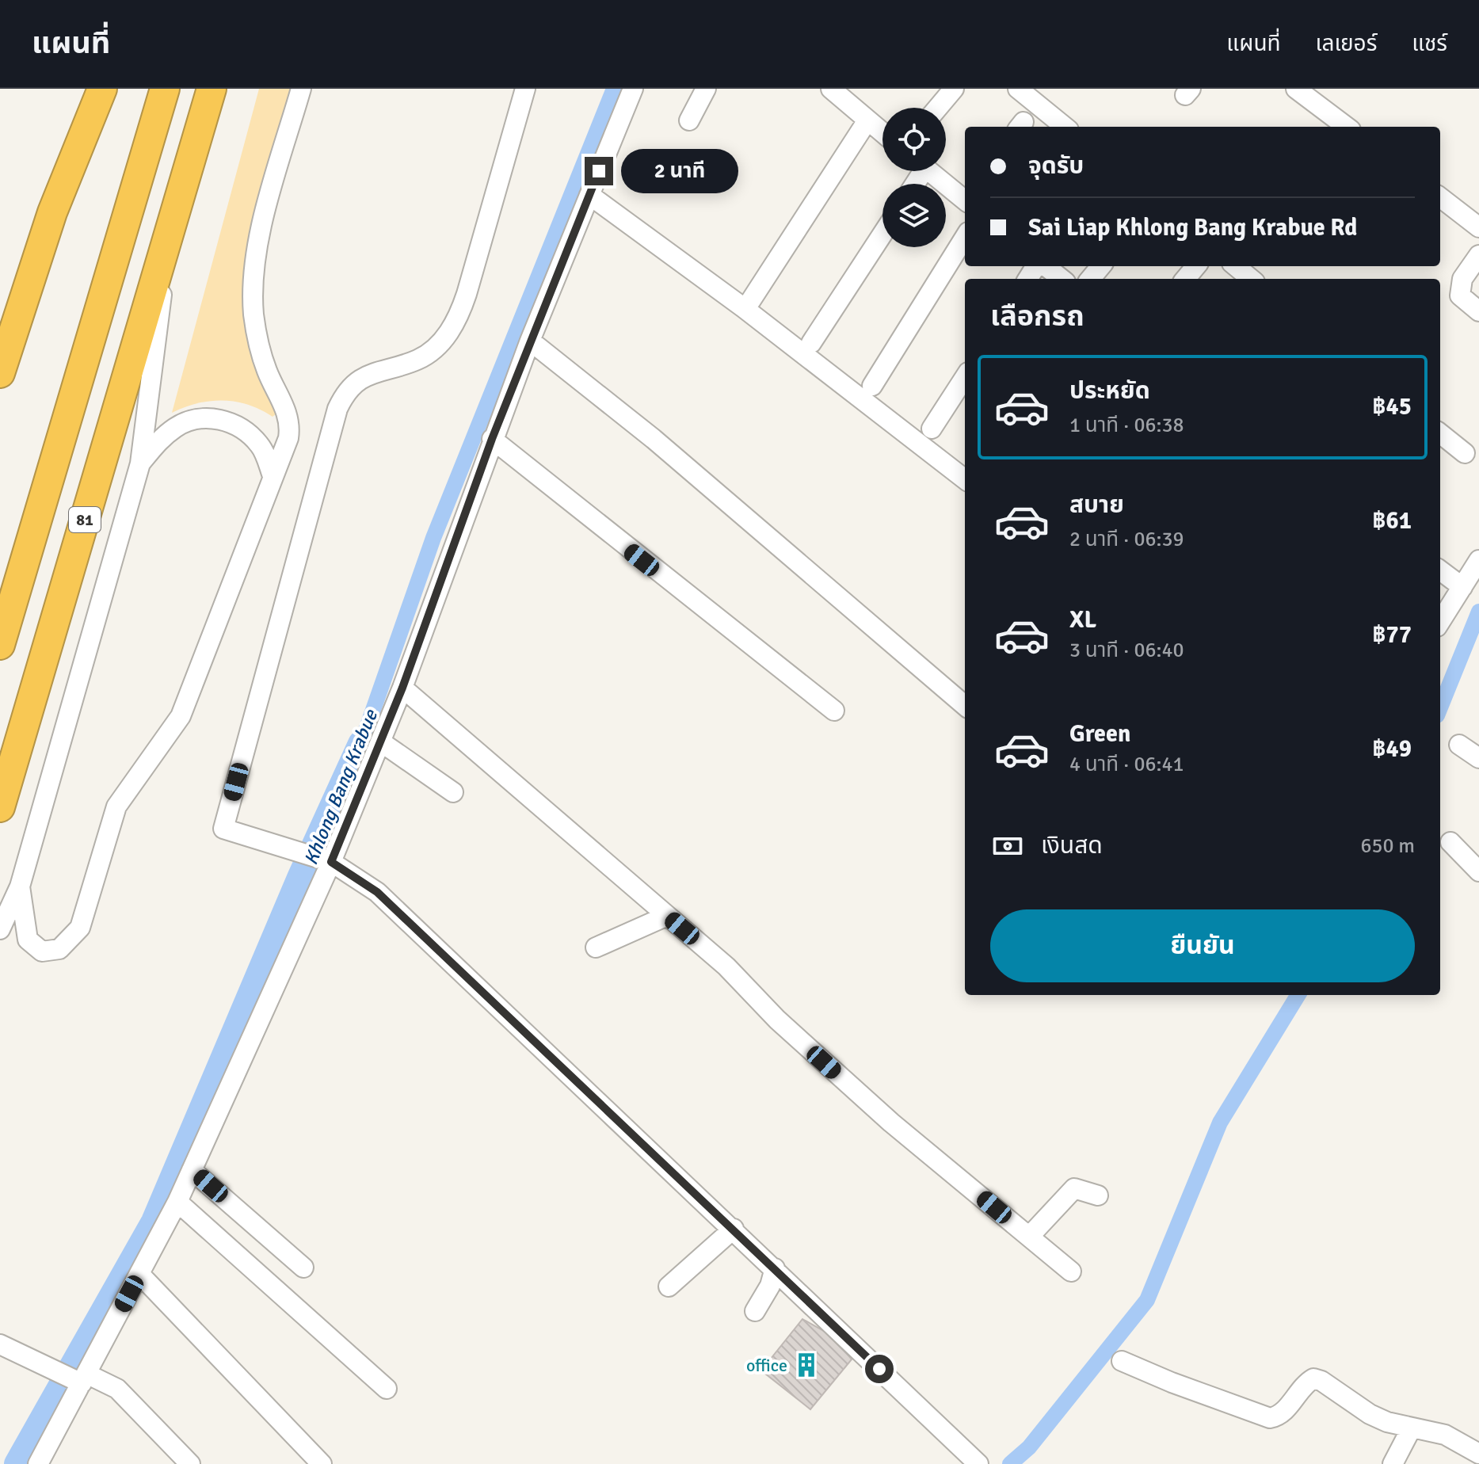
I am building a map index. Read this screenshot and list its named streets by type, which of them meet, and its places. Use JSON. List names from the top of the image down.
{
  "streets": {
    "highway": ["81"]
  },
  "water": ["Khlong Bang Krabue"],
  "places": {
    "building": ["office"]
  },
  "page": {
    "header": "แผนที่",
    "nav": ["แผนที่", "เลเยอร์", "แชร์"],
    "banner": ["จุดรับ", "Sai Liap Khlong Bang Krabue Rd"],
    "bubble": "2 นาที",
    "heading": "เลือกรถ",
    "list": [
      {
        "name": "ประหยัด",
        "note": "1 นาที · 06:38",
        "value": "฿45"
      },
      {
        "name": "สบาย",
        "note": "2 นาที · 06:39",
        "value": "฿61"
      },
      {
        "name": "XL",
        "note": "3 นาที · 06:40",
        "value": "฿77"
      },
      {
        "name": "Green",
        "note": "4 นาที · 06:41",
        "value": "฿49"
      }
    ],
    "pay": ["เงินสด", "650 m"],
    "buttons": "ยืนยัน"
  }
}
